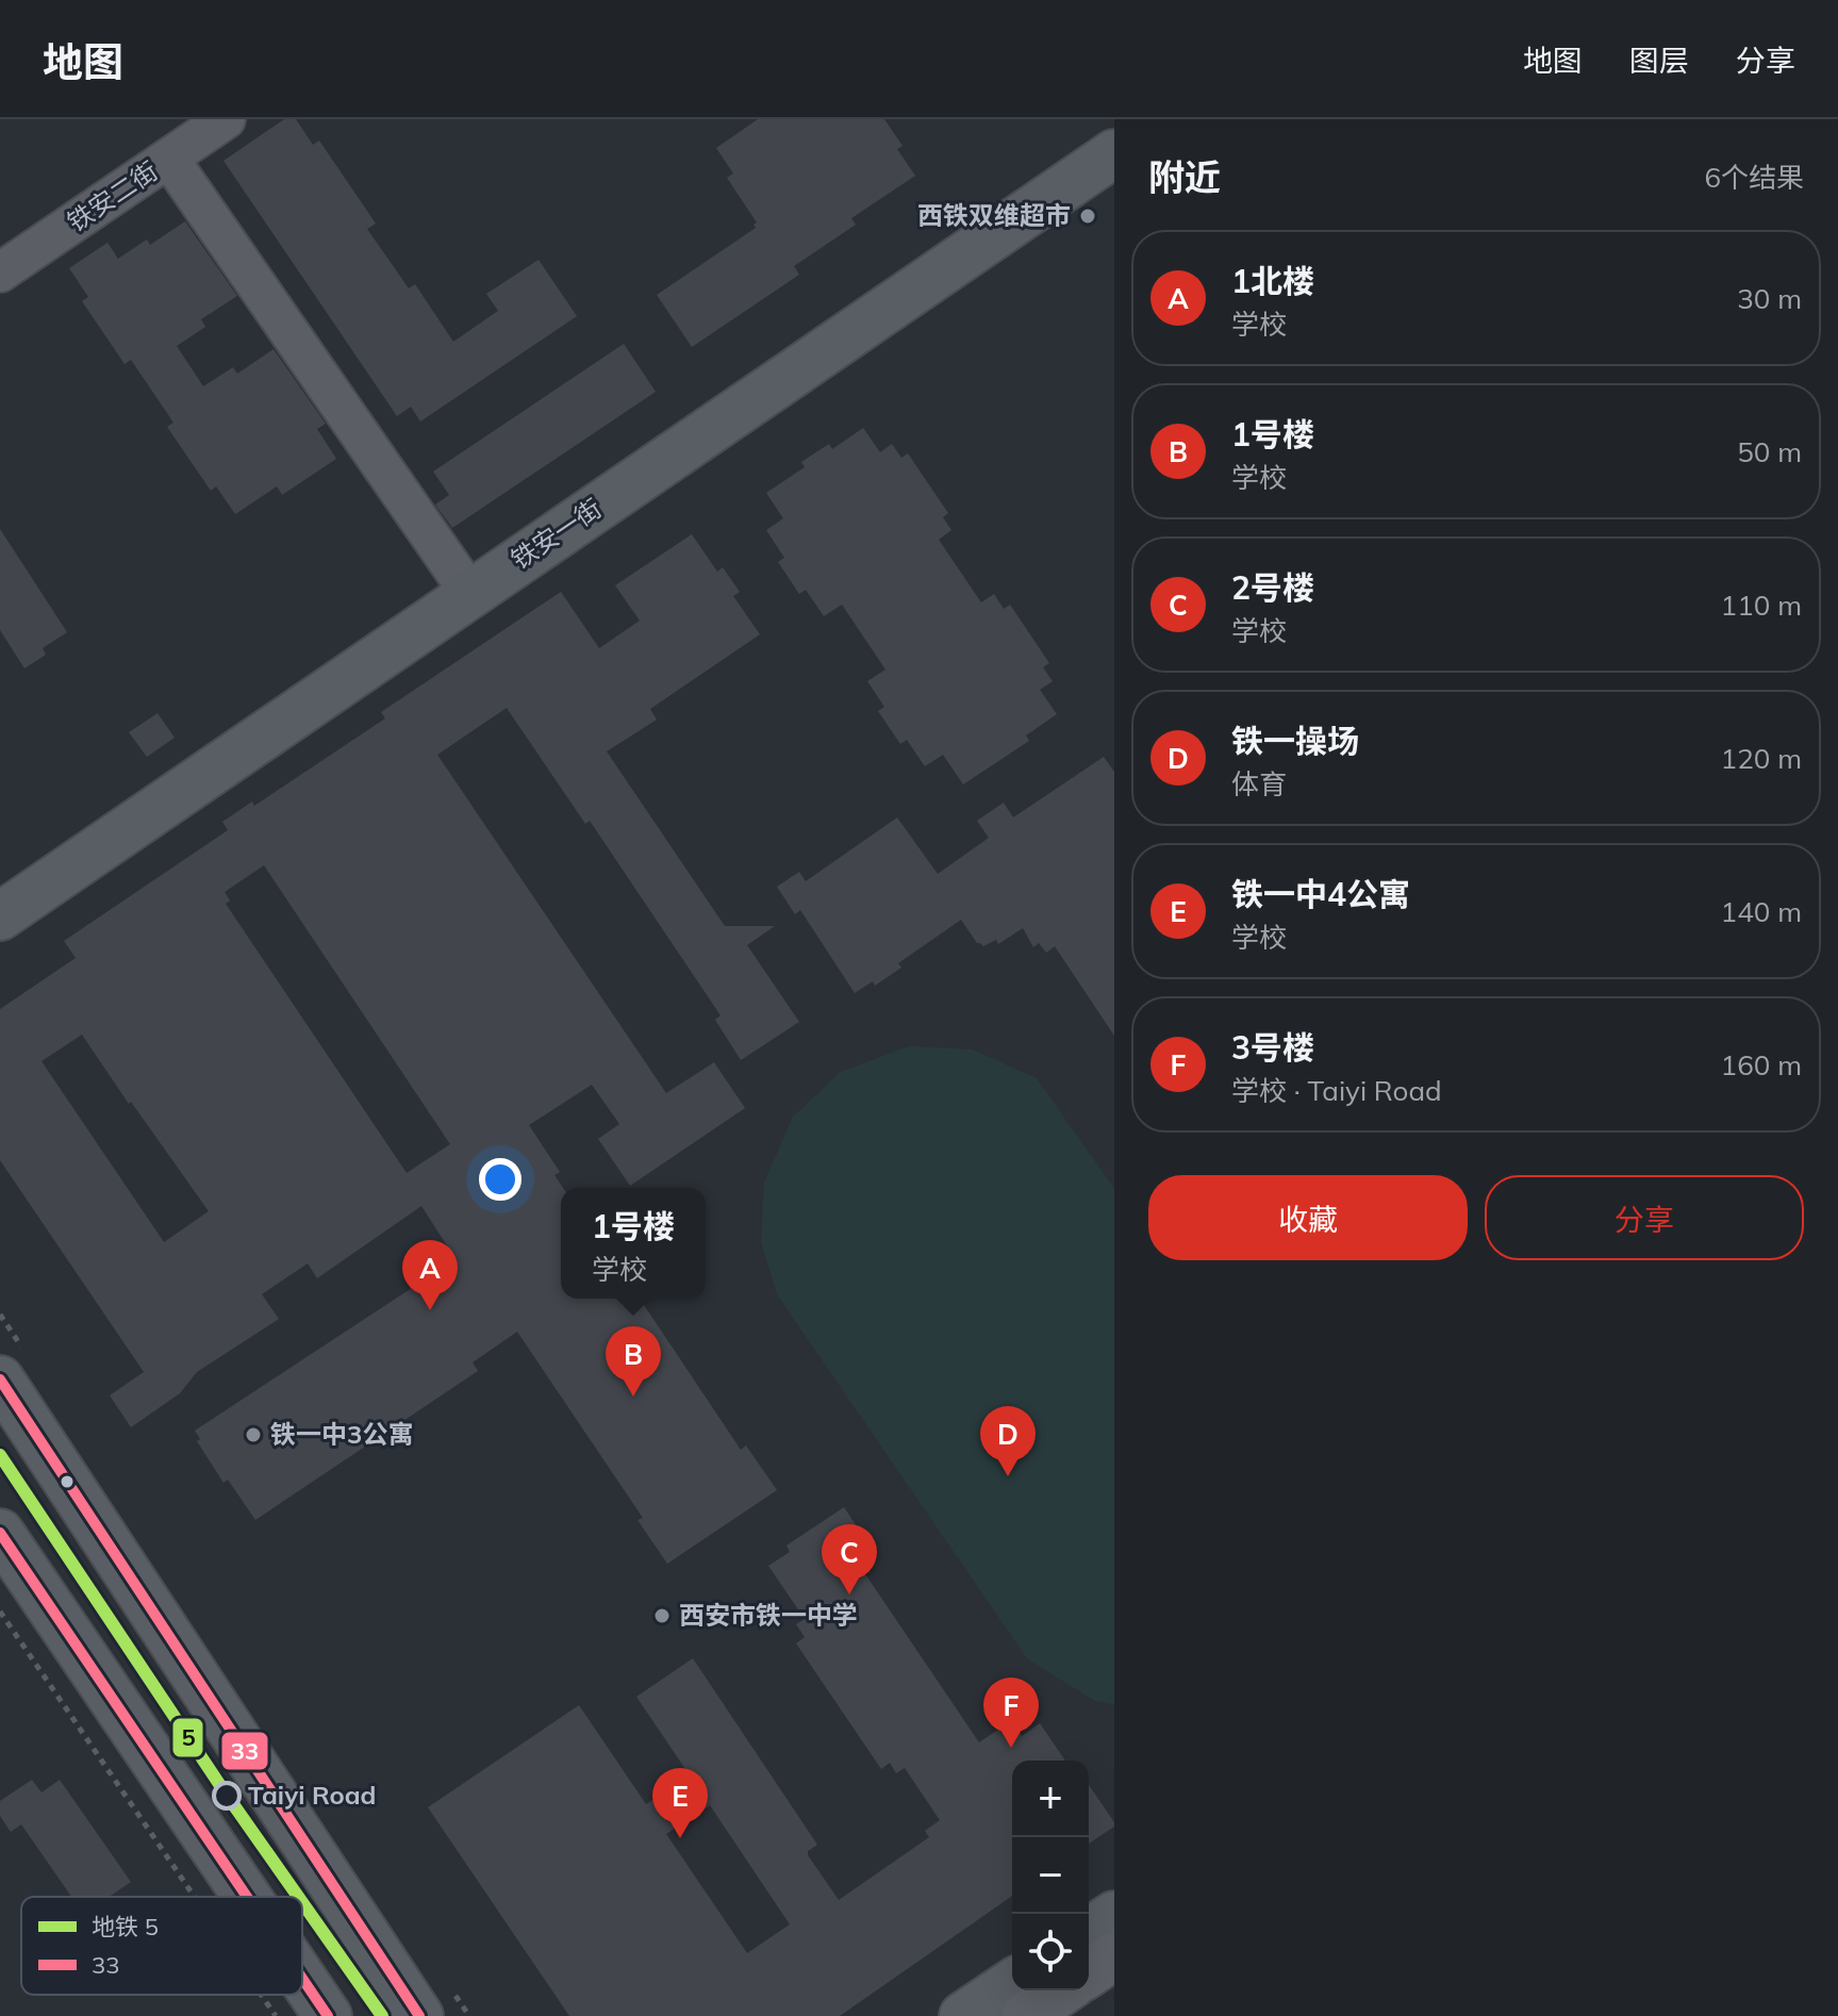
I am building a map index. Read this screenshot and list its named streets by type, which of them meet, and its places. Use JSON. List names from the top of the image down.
{
  "streets": {
    "main road": ["铁安一街"],
    "street": ["铁安二街"]
  },
  "places": [
    "西铁双维超市",
    "铁一中3公寓",
    "西安市铁一中学",
    "Taiyi Road"
  ],
  "lines": ["transit line 33", "metro line 5"],
  "legend": ["地铁 5", "33"],
  "page": {
    "header": "地图",
    "nav": ["地图", "图层", "分享"],
    "heading": ["附近", "6个结果"],
    "list": [
      {
        "mark": "A",
        "name": "1北楼",
        "note": "学校",
        "value": "30 m"
      },
      {
        "mark": "B",
        "name": "1号楼",
        "note": "学校",
        "value": "50 m"
      },
      {
        "mark": "C",
        "name": "2号楼",
        "note": "学校",
        "value": "110 m"
      },
      {
        "mark": "D",
        "name": "铁一操场",
        "note": "体育",
        "value": "120 m"
      },
      {
        "mark": "E",
        "name": "铁一中4公寓",
        "note": "学校",
        "value": "140 m"
      },
      {
        "mark": "F",
        "name": "3号楼",
        "note": "学校 · Taiyi Road",
        "value": "160 m"
      }
    ],
    "buttons": ["收藏", "分享"],
    "popup": ["1号楼", "学校"],
    "pins": [
      "A",
      "B",
      "D",
      "C",
      "F",
      "E"
    ],
    "map_buttons": ["+", "−"]
  }
}
